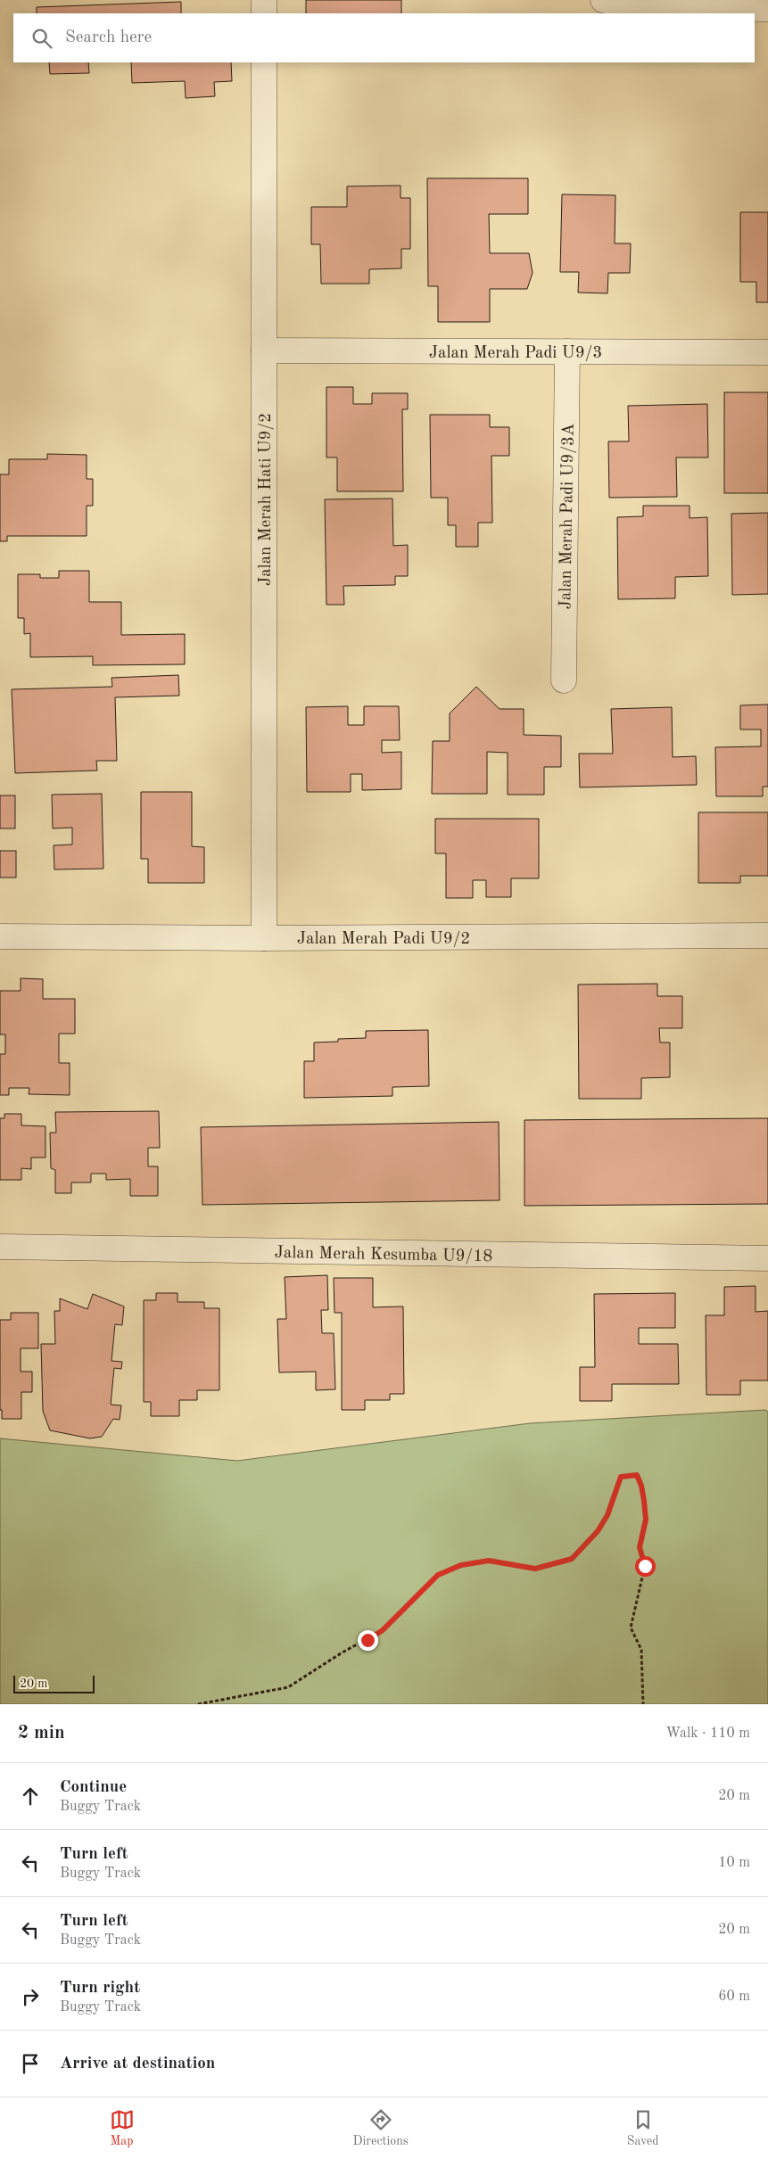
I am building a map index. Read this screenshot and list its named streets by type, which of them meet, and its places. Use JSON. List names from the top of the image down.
{
  "streets": {
    "street": [
      "Jalan Merah Padi U9/3",
      "Jalan Merah Hati U9/2",
      "Jalan Merah Padi U9/3A",
      "Jalan Merah Padi U9/2",
      "Jalan Merah Kesumba U9/18"
    ]
  },
  "crossings": [
    ["Jalan Merah Padi U9/3", "Jalan Merah Hati U9/2"],
    ["Jalan Merah Padi U9/3", "Jalan Merah Padi U9/3A"],
    ["Jalan Merah Hati U9/2", "Jalan Merah Padi U9/2"]
  ],
  "scale_bar": "20 m",
  "page": {
    "search": "Search here",
    "scale": "20 m",
    "heading": ["2 min", "Walk · 110 m"],
    "list": [
      ["Continue", "Buggy Track", "20 m"],
      ["Turn left", "Buggy Track", "10 m"],
      ["Turn left", "Buggy Track", "20 m"],
      ["Turn right", "Buggy Track", "60 m"],
      "Arrive at destination"
    ],
    "nav": ["Map", "Directions", "Saved"]
  }
}
